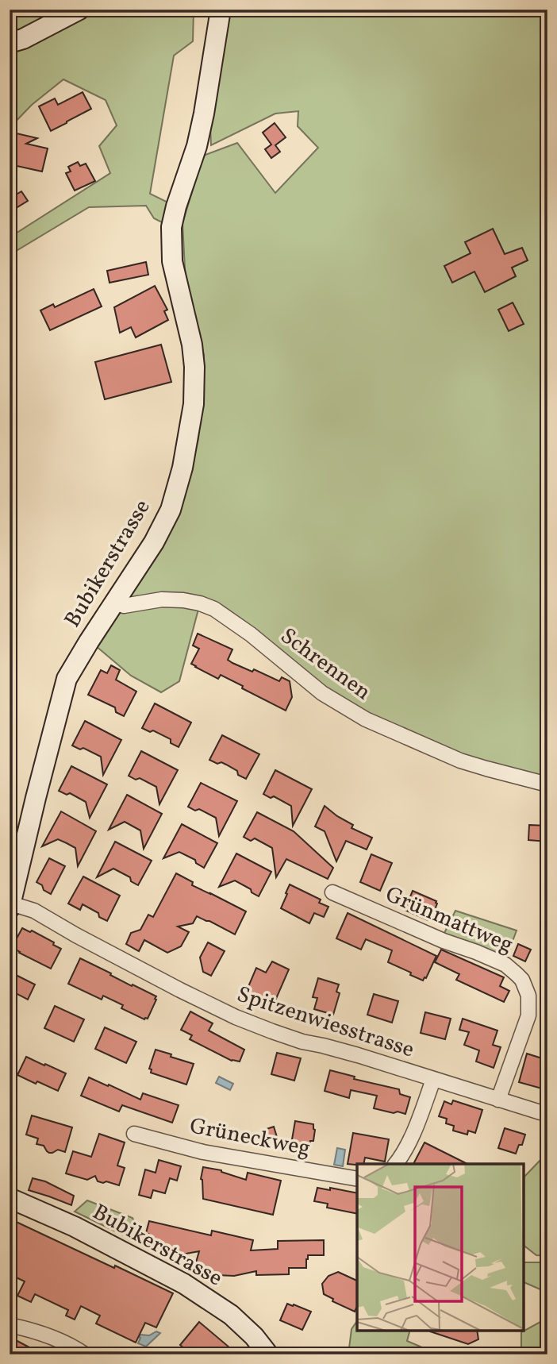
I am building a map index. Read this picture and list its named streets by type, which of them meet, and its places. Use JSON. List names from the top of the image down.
{
  "streets": {
    "street": [
      "Bubikerstrasse",
      "Schrennen",
      "Grünmattweg",
      "Spitzenwiesstrasse",
      "Grüneckweg"
    ]
  },
  "crossings": [
    ["Bubikerstrasse", "Schrennen"],
    ["Bubikerstrasse", "Spitzenwiesstrasse"],
    ["Grünmattweg", "Spitzenwiesstrasse"]
  ]
}
